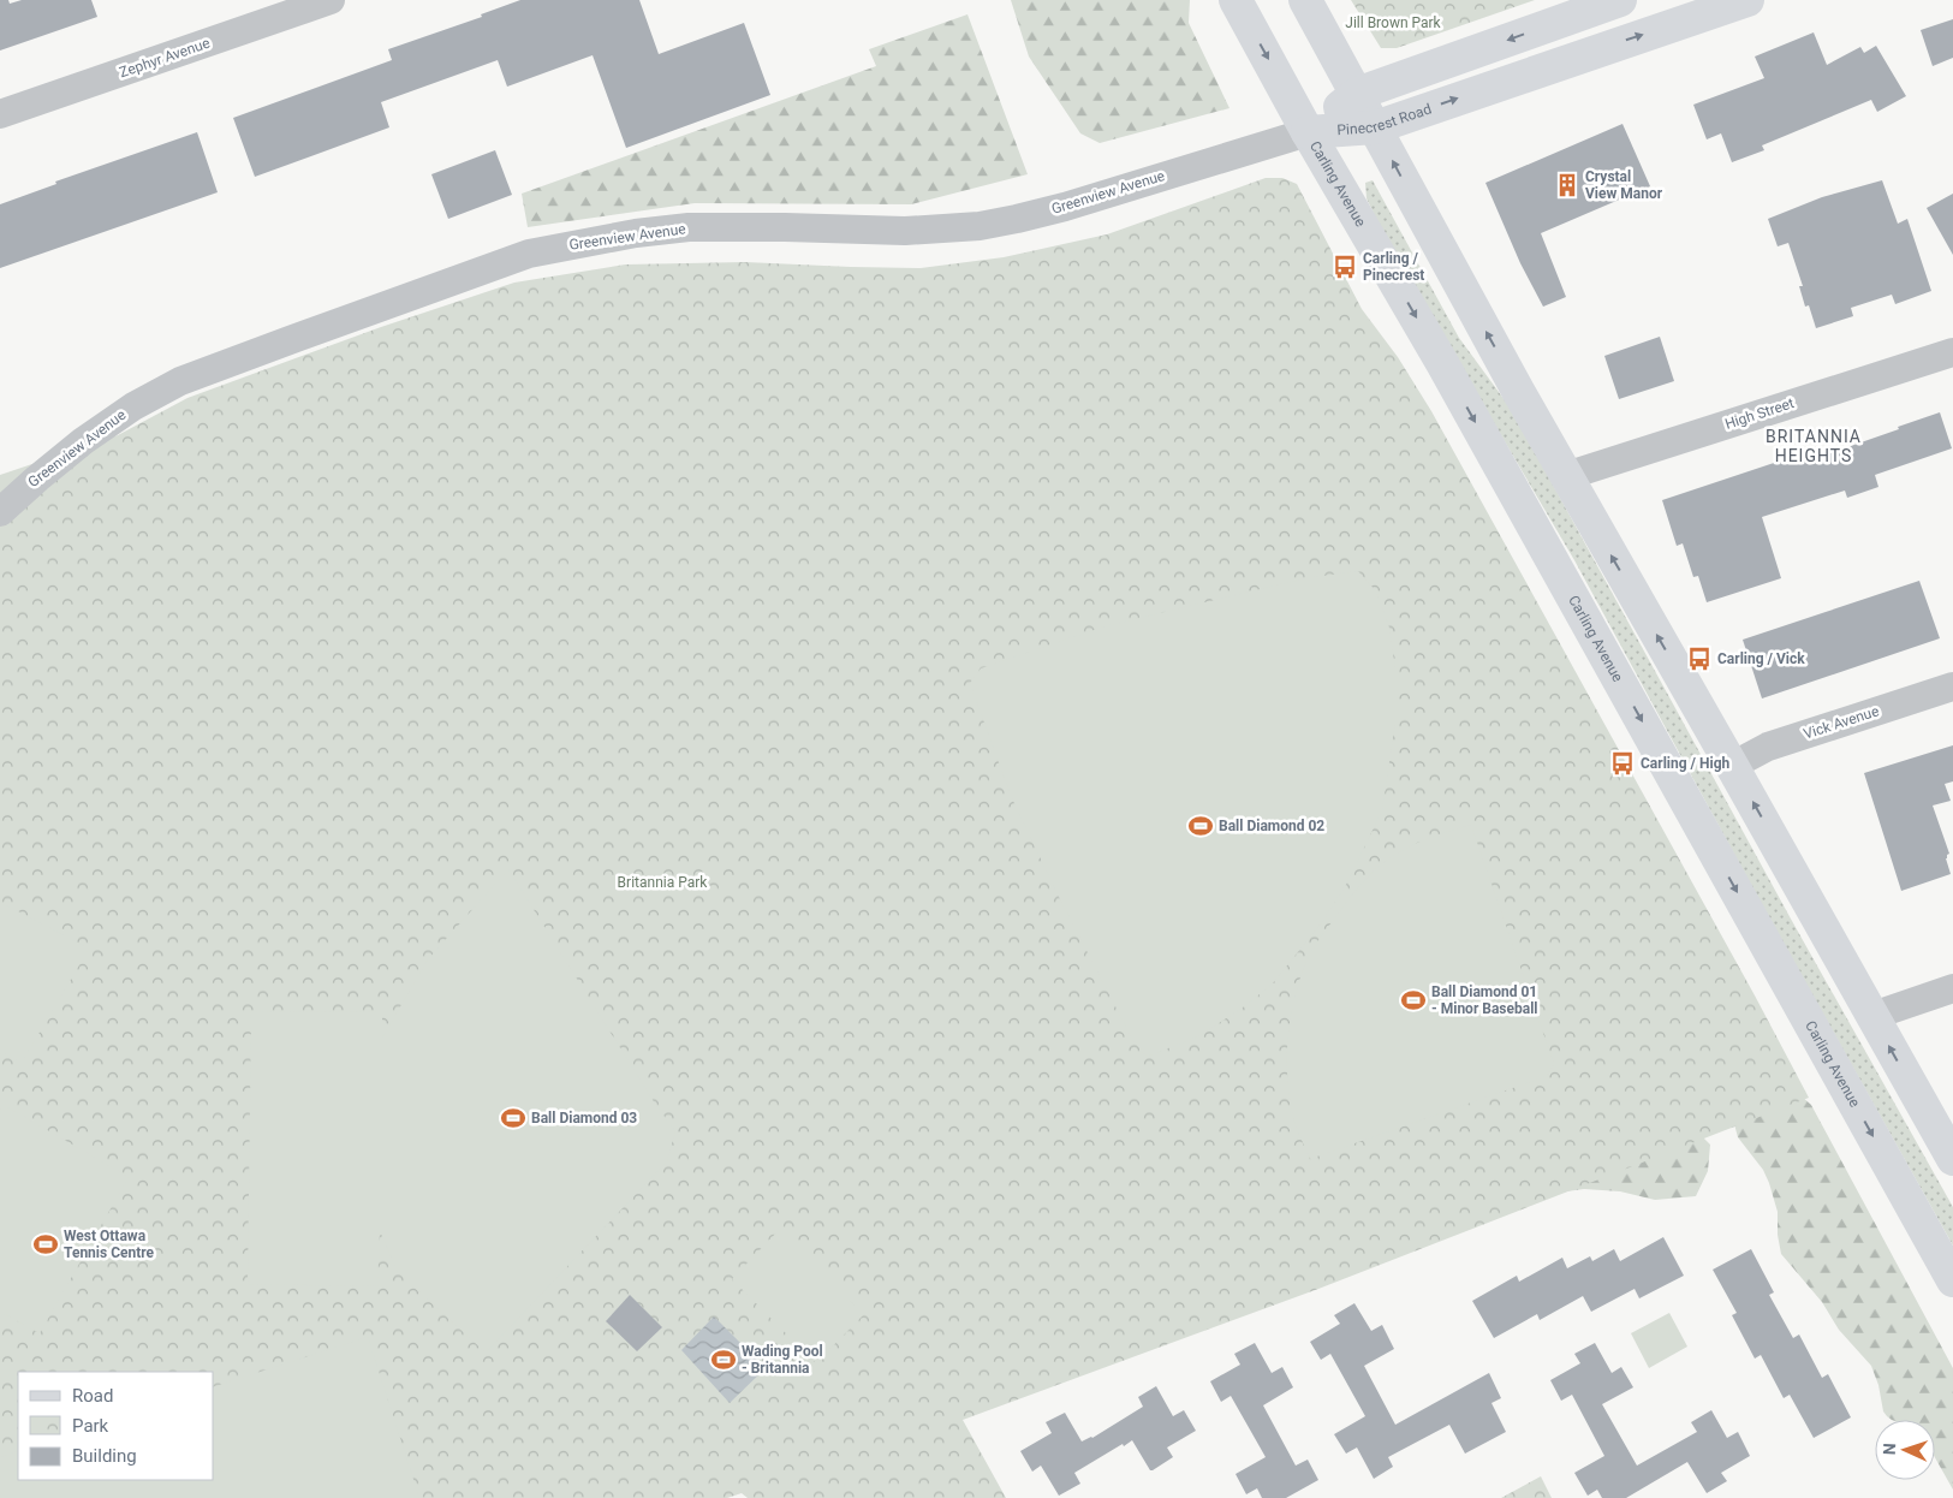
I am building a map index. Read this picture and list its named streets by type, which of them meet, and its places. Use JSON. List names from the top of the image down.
{
  "streets": {
    "main road": ["Pinecrest Road", "Carling Avenue"],
    "street": [
      "Zephyr Avenue",
      "Greenview Avenue",
      "High Street",
      "Vick Avenue"
    ]
  },
  "crossings": [
    ["Pinecrest Road", "Carling Avenue"],
    ["Pinecrest Road", "Greenview Avenue"],
    ["Carling Avenue", "Greenview Avenue"]
  ],
  "districts": ["BRITANNIA HEIGHTS"],
  "parks": ["Jill Brown Park", "Britannia Park"],
  "places": {
    "building": ["Crystal View Manor"],
    "bus stop": ["Carling / Pinecrest", "Carling / Vick", "Carling / High"],
    "sports": [
      "Ball Diamond 02",
      "Ball Diamond 01 - Minor Baseball",
      "Ball Diamond 03",
      "West Ottawa Tennis Centre",
      "Wading Pool - Britannia"
    ]
  },
  "legend": ["Road", "Park", "Building"],
  "north": "left"
}
